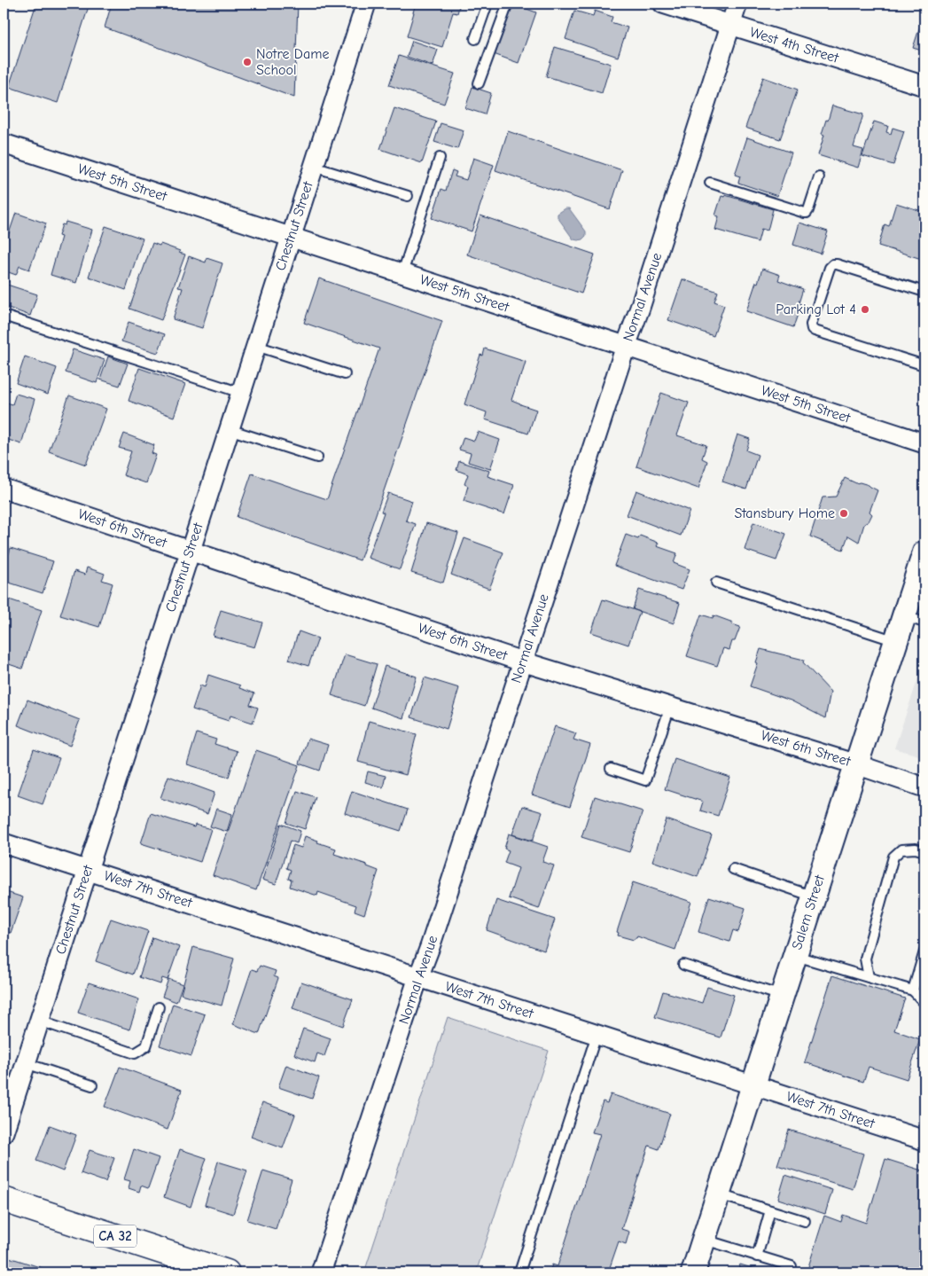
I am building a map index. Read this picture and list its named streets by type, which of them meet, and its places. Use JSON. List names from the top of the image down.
{
  "streets": {
    "main road": ["CA 32"],
    "street": [
      "West 4th Street",
      "West 5th Street",
      "Chestnut Street",
      "Normal Avenue",
      "West 6th Street",
      "West 7th Street",
      "Salem Street"
    ]
  },
  "crossings": [
    ["West 4th Street", "Normal Avenue"],
    ["West 5th Street", "Chestnut Street"],
    ["West 5th Street", "Normal Avenue"],
    ["Chestnut Street", "West 6th Street"],
    ["Chestnut Street", "West 7th Street"],
    ["Normal Avenue", "West 6th Street"],
    ["Normal Avenue", "West 7th Street"],
    ["West 6th Street", "Salem Street"],
    ["West 7th Street", "Salem Street"]
  ],
  "places": ["Notre Dame School", "Parking Lot 4", "Stansbury Home"]
}
